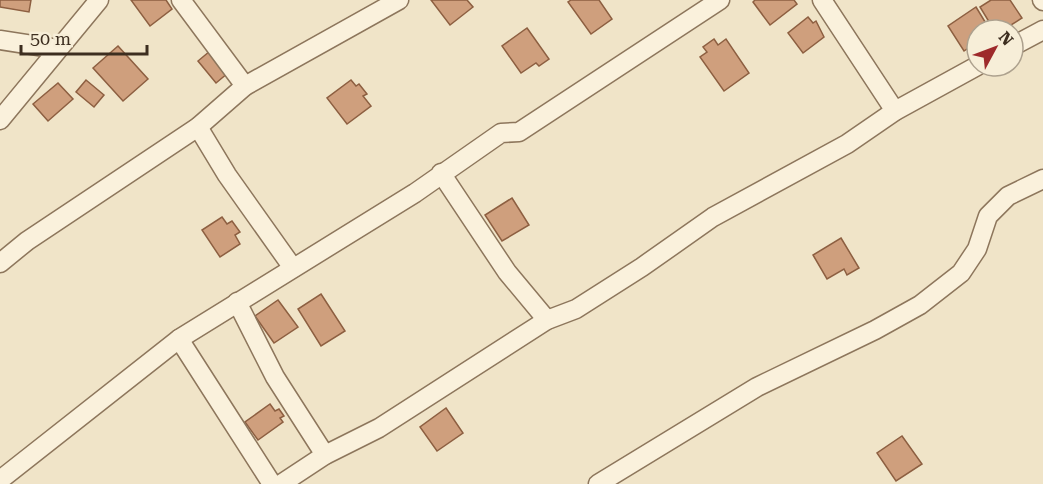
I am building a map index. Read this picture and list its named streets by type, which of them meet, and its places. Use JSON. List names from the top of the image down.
{
  "scale_bar": "50 m",
  "north": "top right"
}
